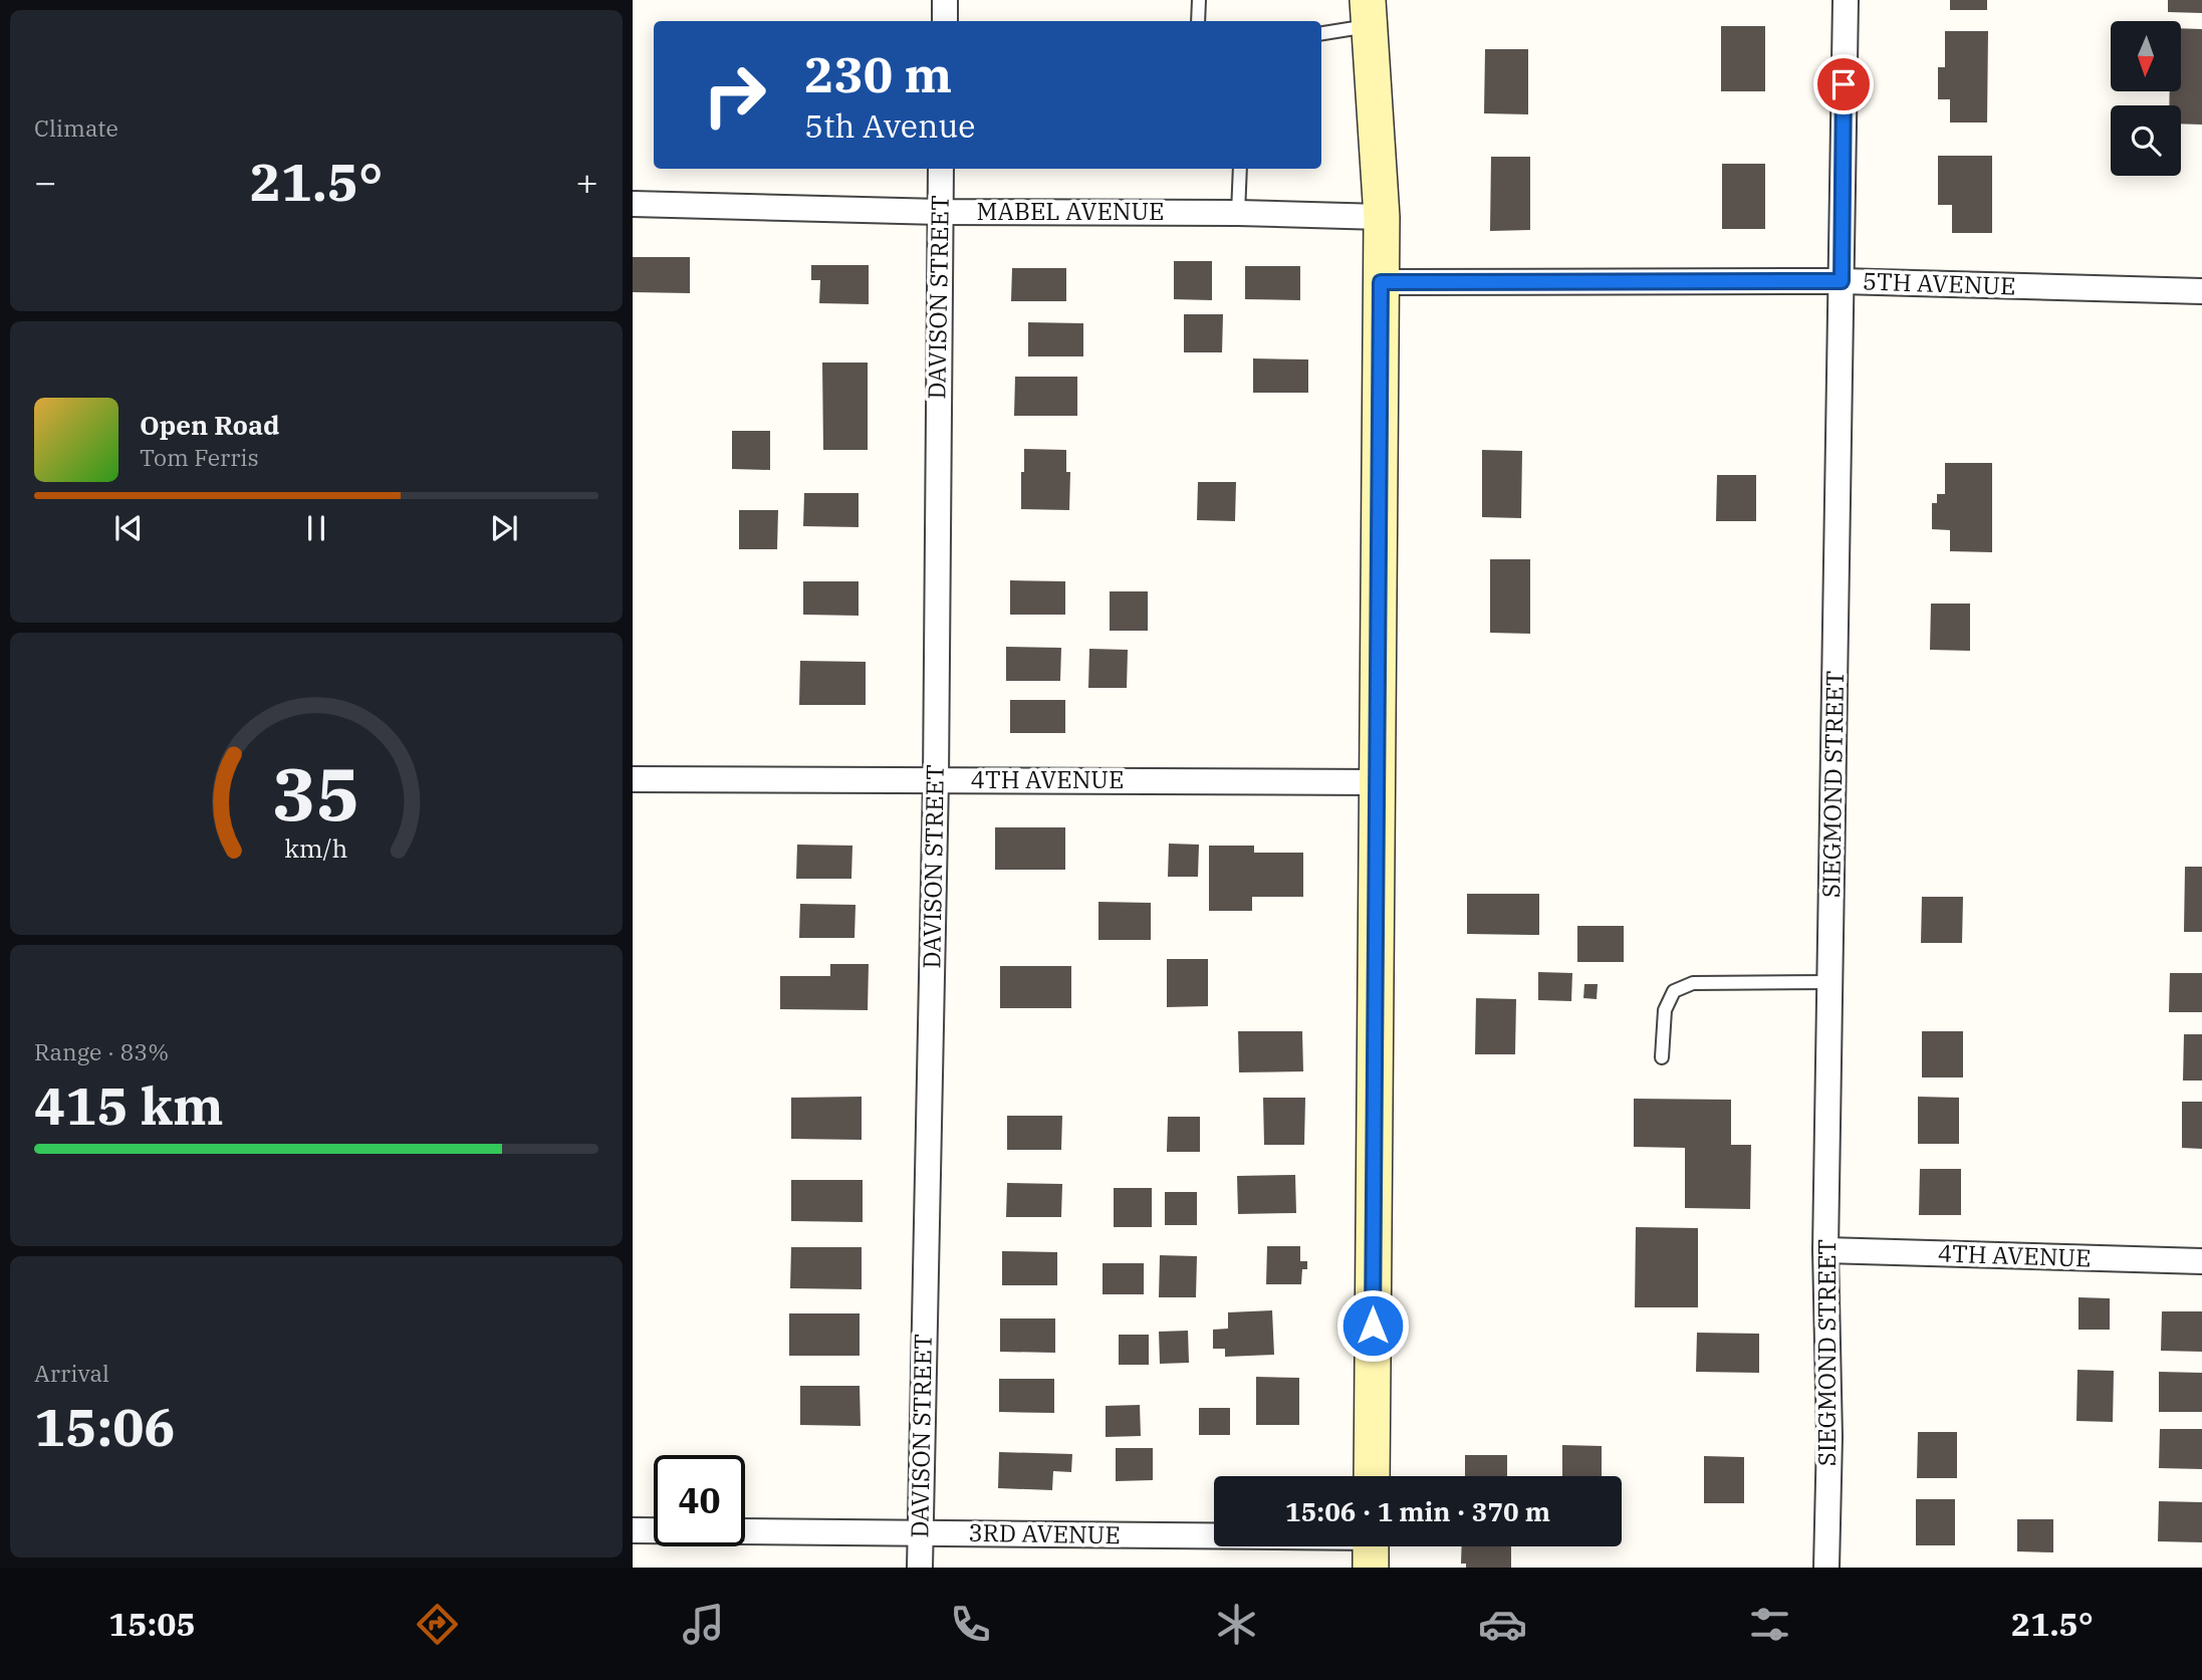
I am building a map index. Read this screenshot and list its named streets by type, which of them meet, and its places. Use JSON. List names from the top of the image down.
{
  "streets": {
    "street": [
      "MABEL AVENUE",
      "5TH AVENUE",
      "DAVISON STREET",
      "4TH AVENUE",
      "SIEGMOND STREET",
      "3RD AVENUE"
    ]
  },
  "crossings": [
    ["MABEL AVENUE", "DAVISON STREET"],
    ["5TH AVENUE", "SIEGMOND STREET"],
    ["DAVISON STREET", "4TH AVENUE"],
    ["DAVISON STREET", "3RD AVENUE"],
    ["4TH AVENUE", "SIEGMOND STREET"]
  ],
  "north": "bottom",
  "page": {
    "tile": [
      "Climate",
      ["Range · 83%", "415 km"],
      ["Arrival", "15:06"]
    ],
    "turn": ["230 m", "5th Avenue"],
    "heat": ["−", "21.5°", "+"],
    "song": ["Open Road", "Tom Ferris"],
    "limit": "40",
    "trip": "15:06 · 1 min · 370 m",
    "tabs": ["15:05", "21.5°"],
    "gauge": ["35", "km/h"]
  }
}
